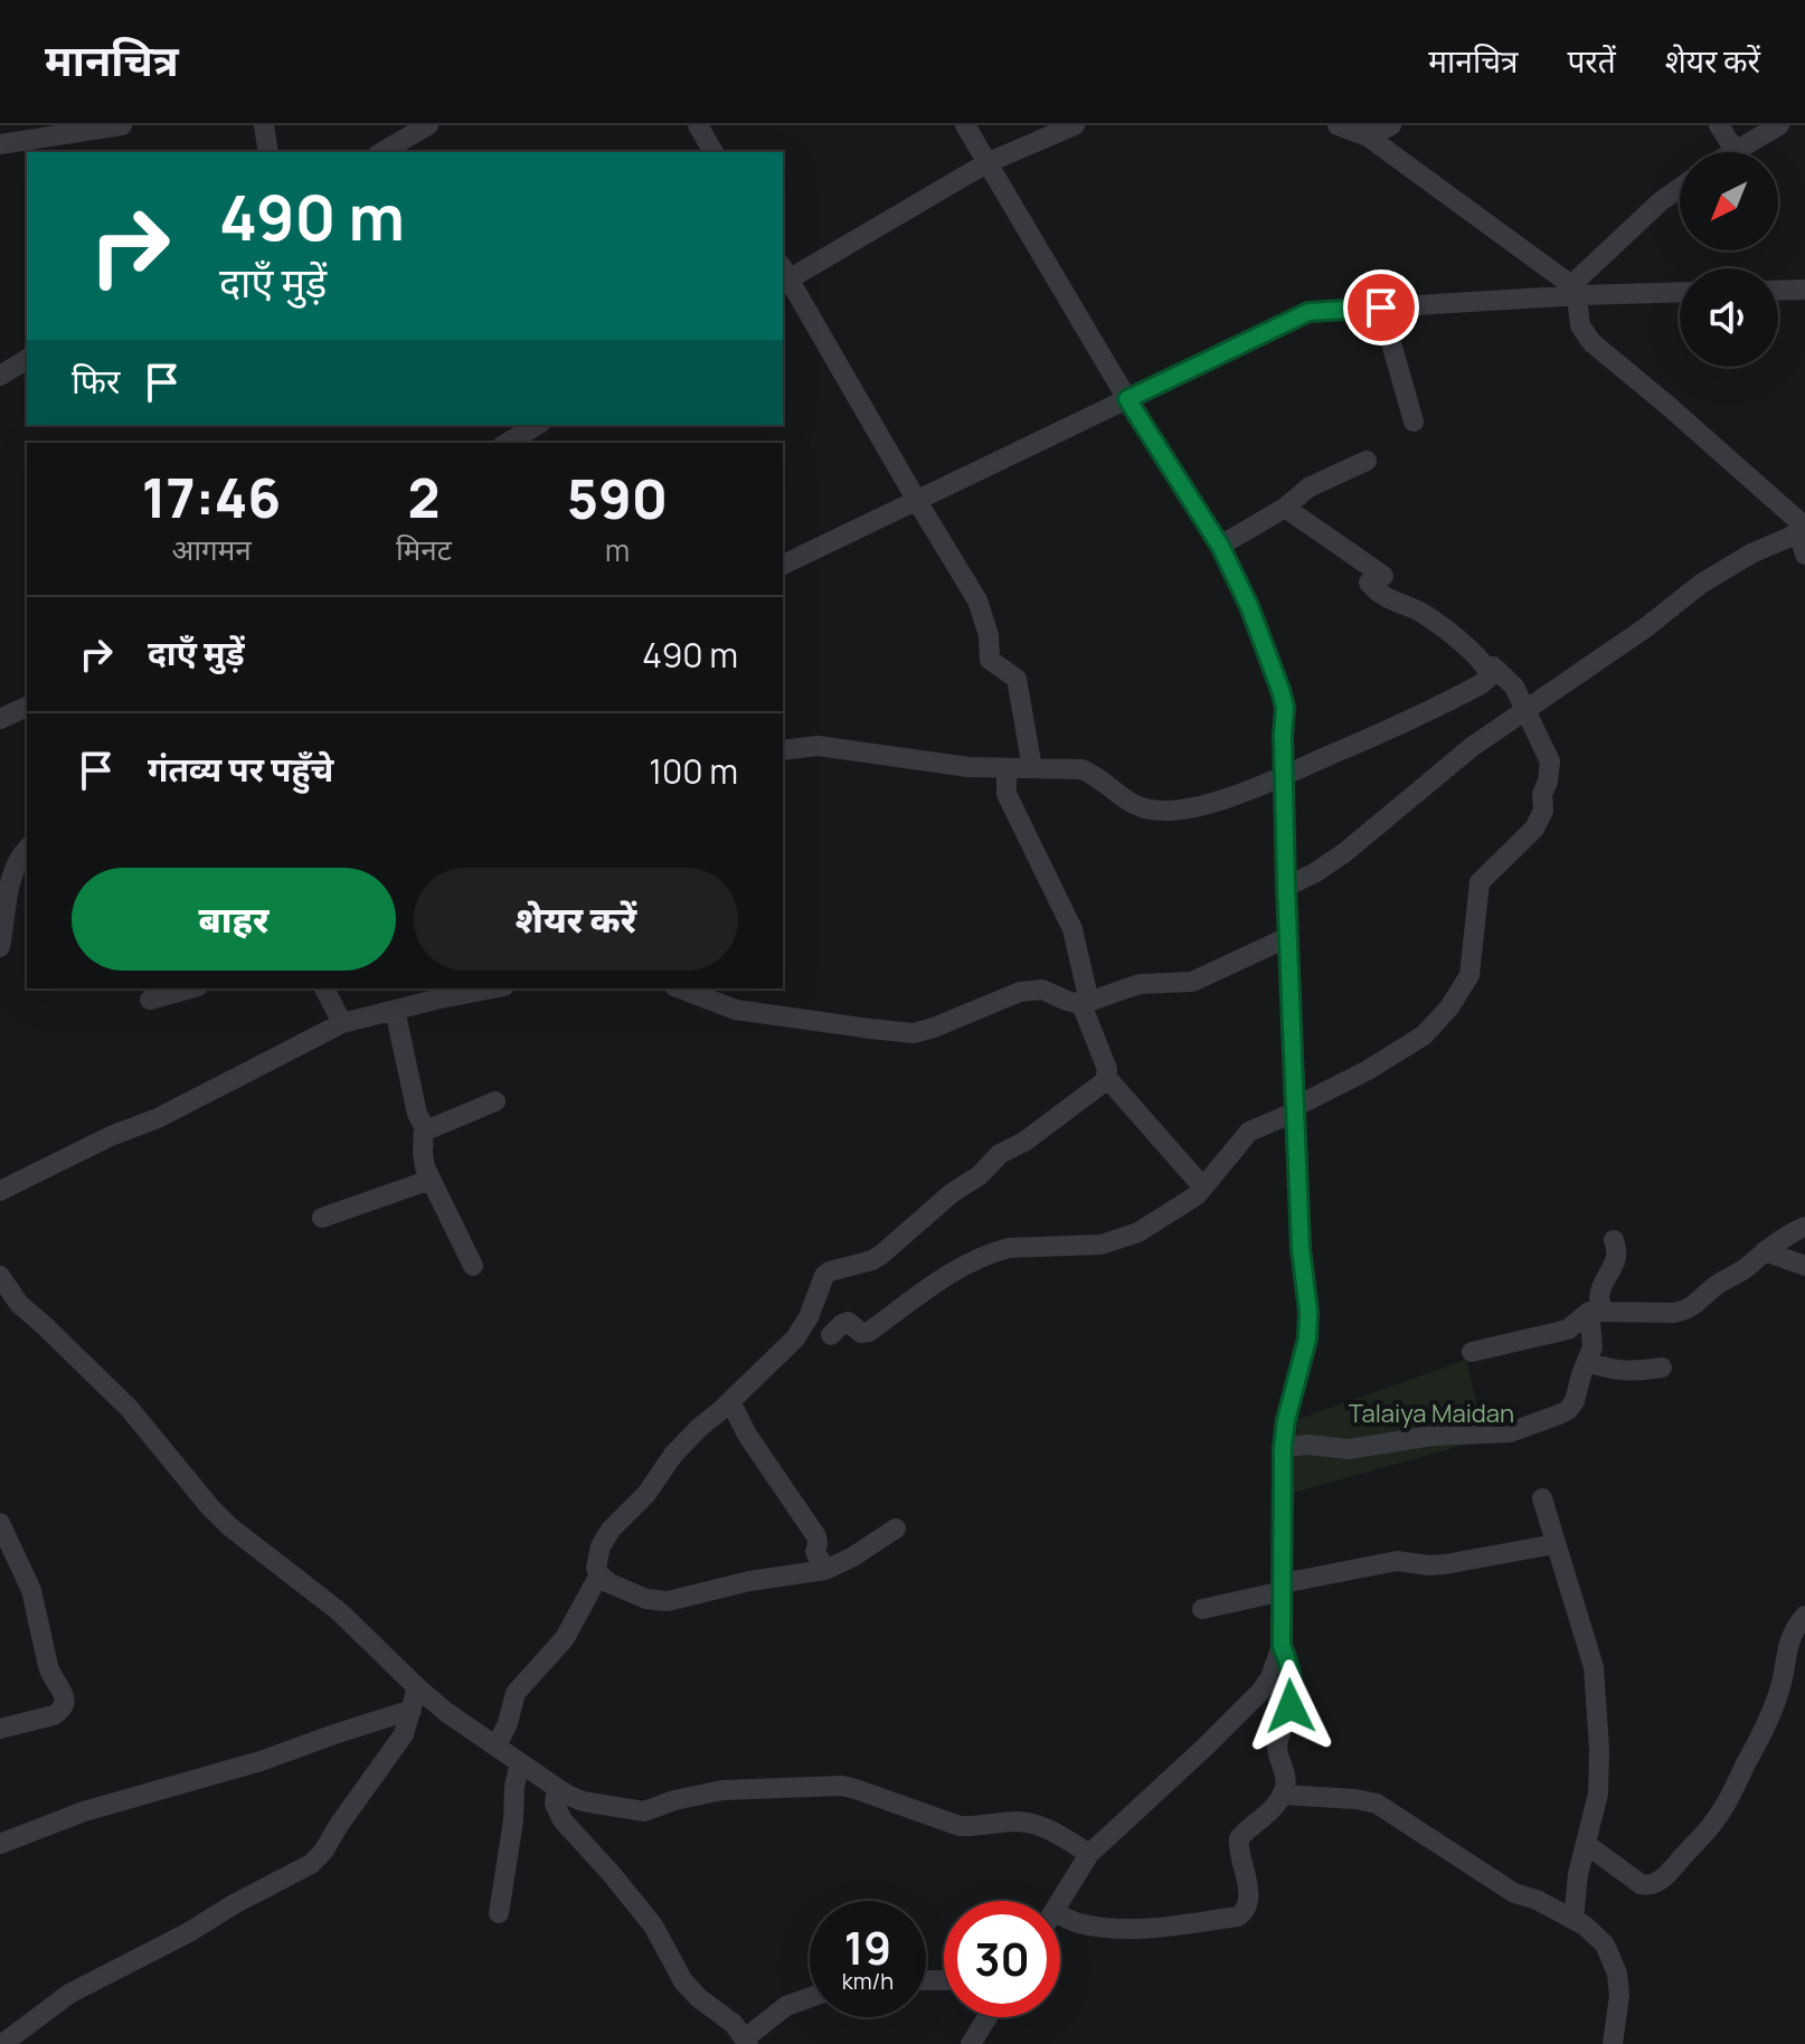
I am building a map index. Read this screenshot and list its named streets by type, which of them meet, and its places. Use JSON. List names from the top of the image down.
{
  "parks": ["Talaiya Maidan"],
  "north": "bottom left",
  "page": {
    "header": "मानचित्र",
    "nav": ["मानचित्र", "परतें", "शेयर करें"],
    "turn": ["490 m", "दाएँ मुड़ें"],
    "then": "फिर",
    "eta": [
      "17:46",
      "आगमन",
      "2",
      "मिनट",
      "590",
      "m"
    ],
    "list": [
      {
        "name": "दाएँ मुड़ें",
        "value": "490 m"
      },
      {
        "name": "गंतव्य पर पहुँचे",
        "value": "100 m"
      }
    ],
    "buttons": ["बाहर", "शेयर करें"],
    "speed": "19 km/h",
    "limit": "30"
  }
}
